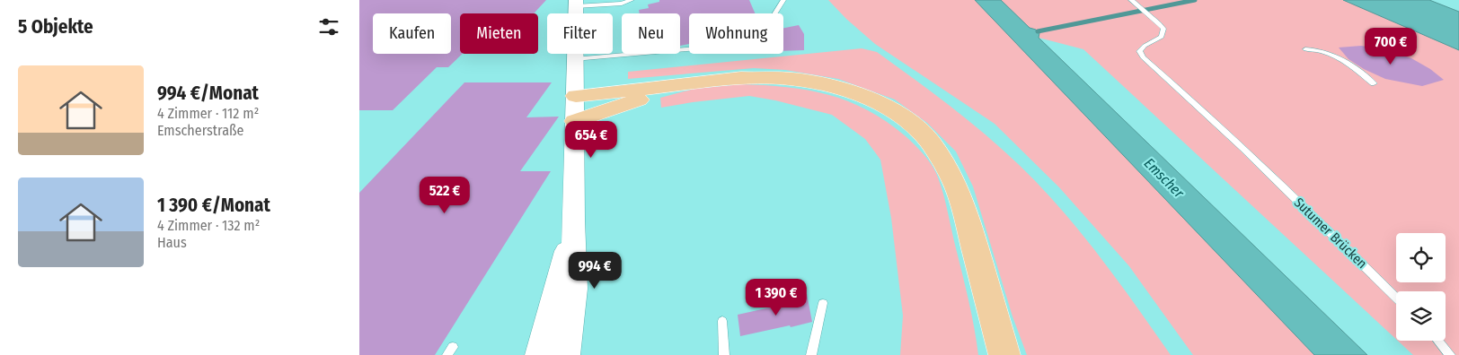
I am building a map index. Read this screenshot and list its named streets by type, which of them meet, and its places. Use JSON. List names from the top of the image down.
{
  "streets": {
    "lane": ["Sutumer Brücken"]
  },
  "water": ["Emscher"],
  "page": {
    "heading": "5 Objekte",
    "chip": [
      "Kaufen",
      "Mieten",
      "Filter",
      "Neu",
      "Wohnung"
    ],
    "price": [
      "700 €",
      "654 €",
      "522 €",
      "994 €",
      "1 390 €"
    ],
    "list": [
      {
        "name": "994 €/Monat",
        "note": "4 Zimmer · 112 m² · Emscherstraße"
      },
      {
        "name": "1 390 €/Monat",
        "note": "4 Zimmer · 132 m² · Haus"
      }
    ]
  }
}
